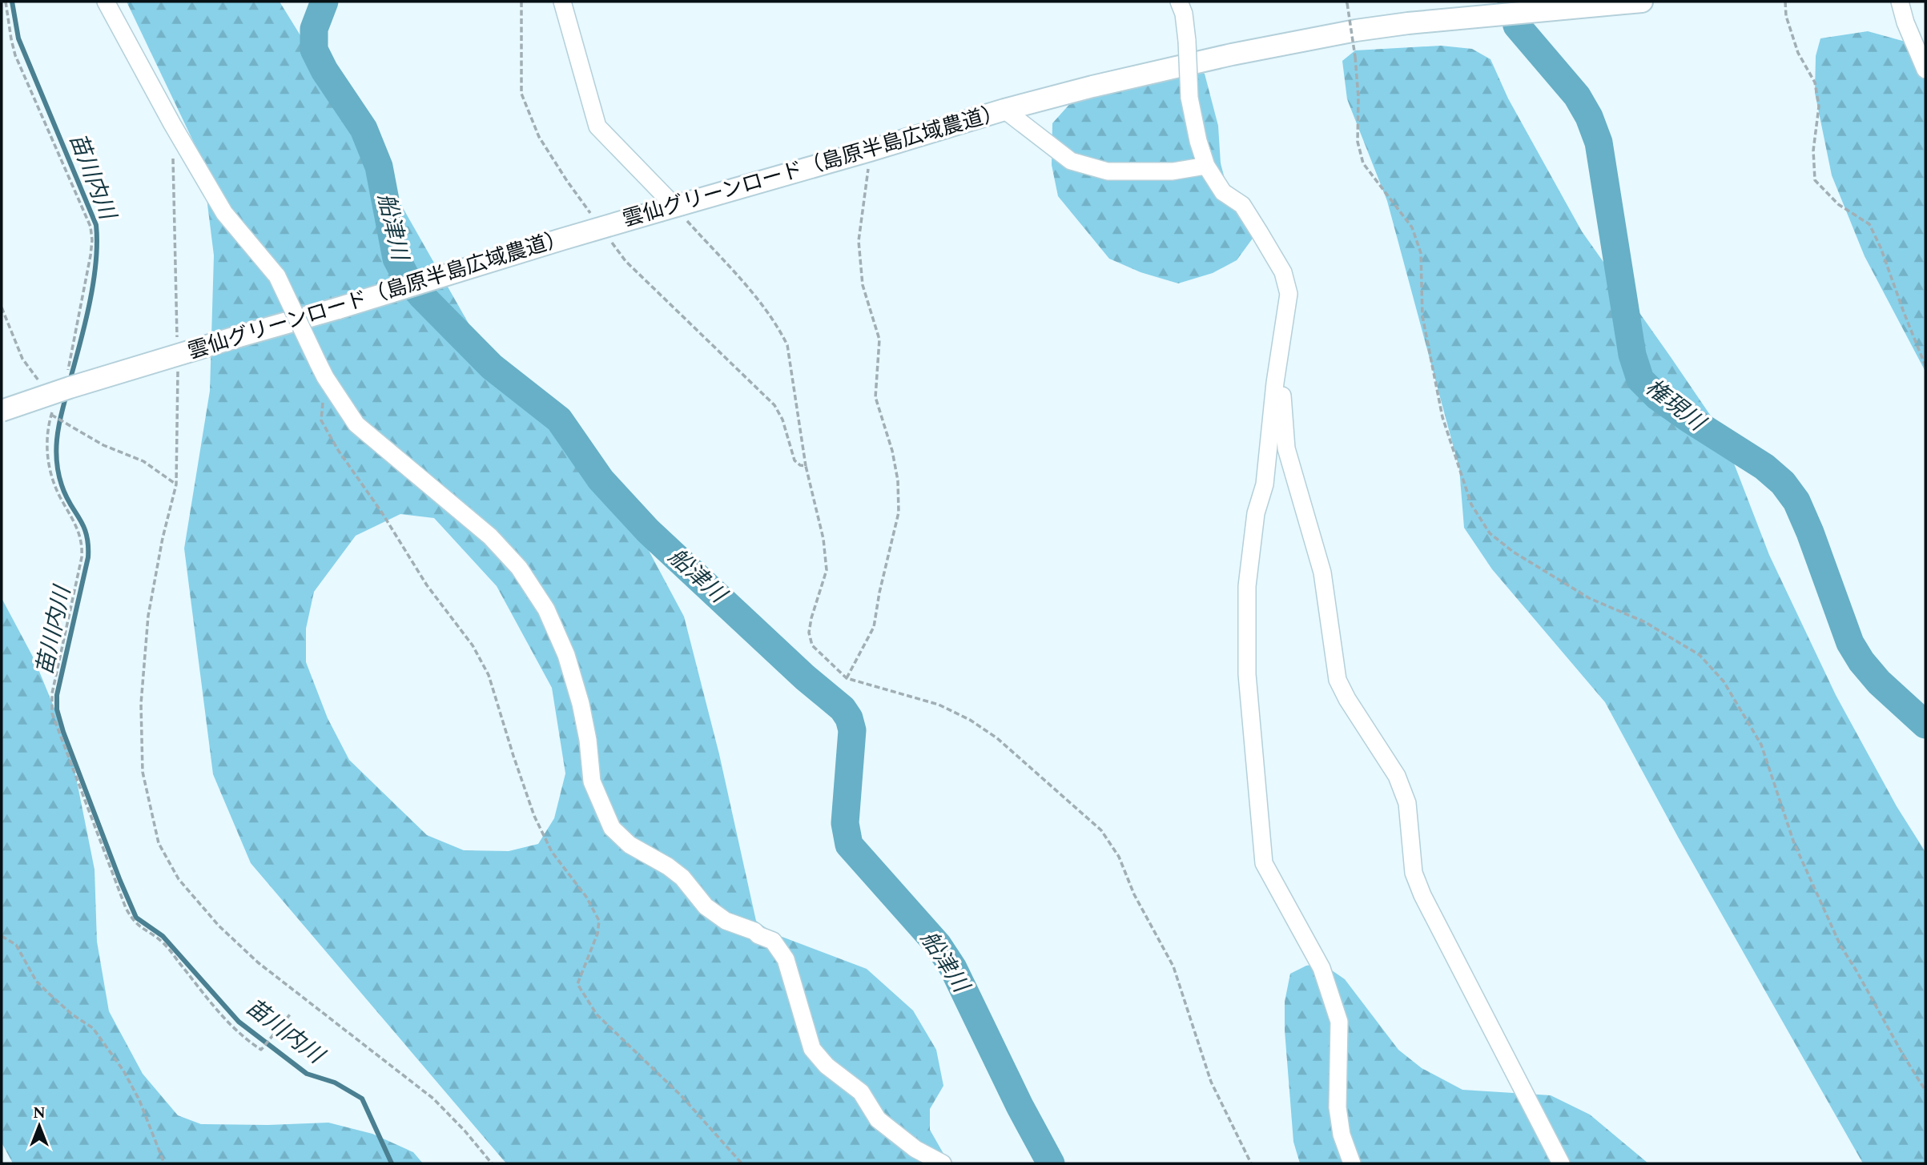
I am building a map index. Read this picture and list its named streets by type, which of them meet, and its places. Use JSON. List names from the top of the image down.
{
  "streets": {
    "street": ["雲仙グリーンロード（島原半島広域農道）"]
  },
  "water": ["苗川内川", "船津川", "権現川"],
  "north": "top"
}
